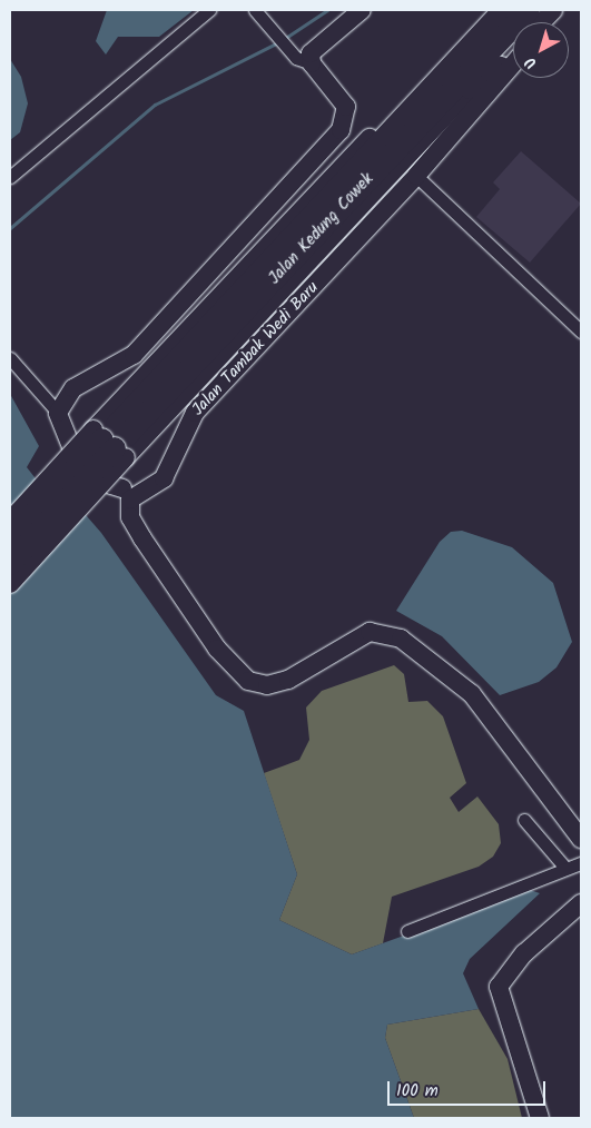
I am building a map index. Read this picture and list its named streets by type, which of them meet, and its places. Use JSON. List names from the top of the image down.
{
  "streets": {
    "highway": ["Jalan Kedung Cowek"],
    "street": ["Jalan Tambak Wedi Baru"]
  },
  "scale_bar": "100 m",
  "north": "bottom left"
}
